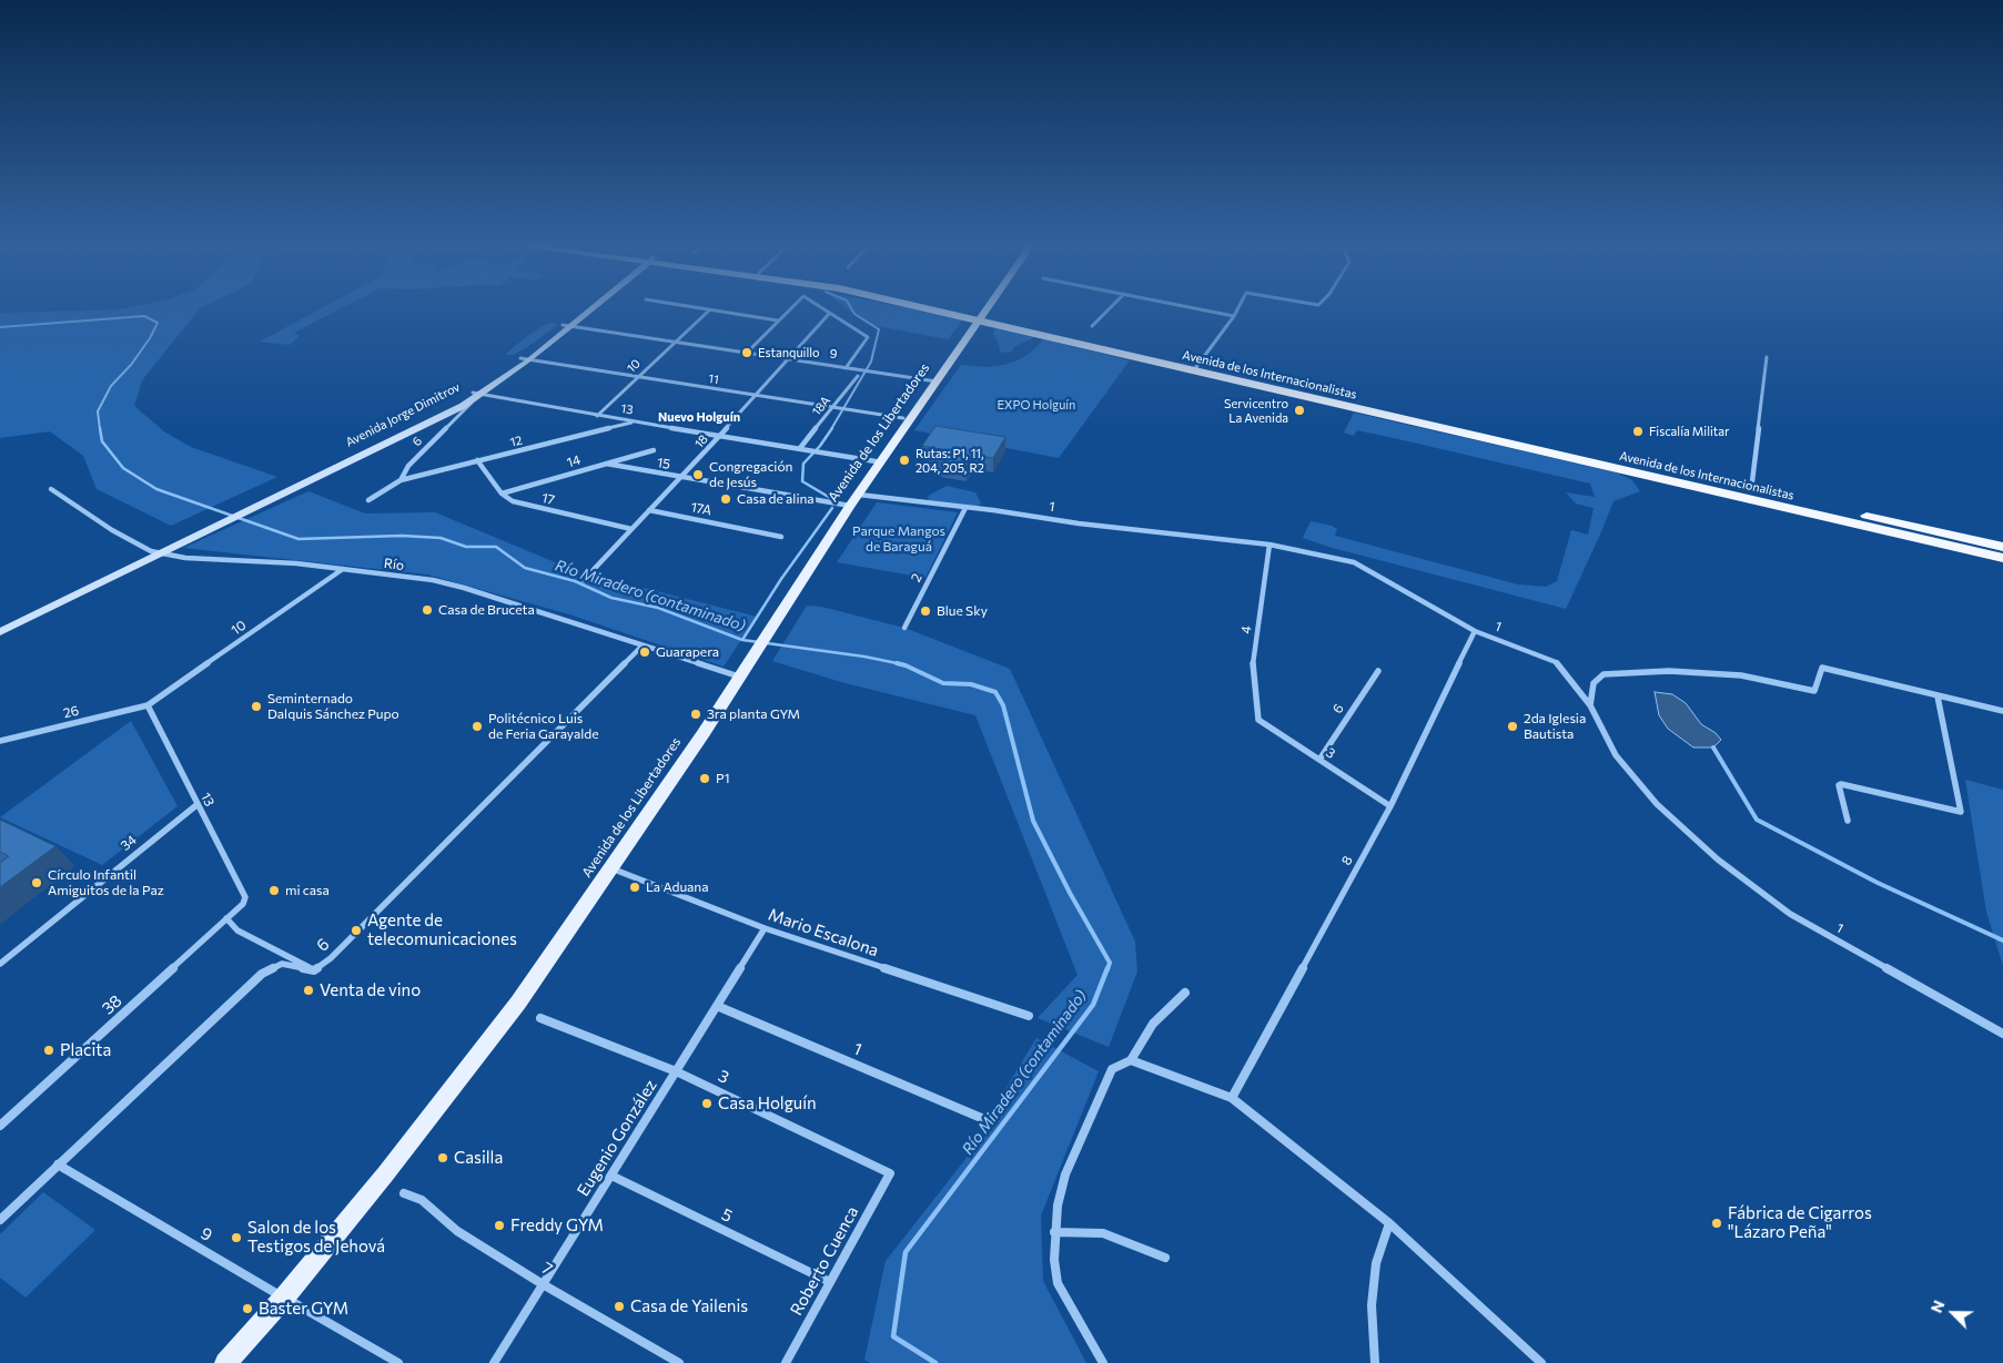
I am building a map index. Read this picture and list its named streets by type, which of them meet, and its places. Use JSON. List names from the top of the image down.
{
  "streets": {
    "highway": ["Avenida de los Internacionalistas"],
    "main road": ["Avenida Jorge Dimitrov", "Avenida de los Libertadores"],
    "street": [
      "9",
      "10",
      "11",
      "18A",
      "13",
      "6",
      "12",
      "18",
      "14",
      "15",
      "17",
      "1",
      "17A",
      "Río",
      "2",
      "4",
      "26",
      "3",
      "34",
      "8",
      "Mario Escalona",
      "38",
      "Eugenio González",
      "5",
      "Roberto Cuenca",
      "7"
    ]
  },
  "crossings": [
    ["9", "10"],
    ["9", "Avenida Jorge Dimitrov"],
    ["9", "Avenida de los Libertadores"],
    ["9", "6"],
    ["9", "18"],
    ["10", "11"],
    ["10", "13"],
    ["10", "Río"],
    ["10", "26"],
    ["Avenida de los Internacionalistas", "Avenida de los Libertadores"],
    ["11", "18A"],
    ["11", "Avenida Jorge Dimitrov"],
    ["11", "18"],
    ["18A", "13"],
    ["13", "Avenida Jorge Dimitrov"],
    ["13", "6"],
    ["13", "12"],
    ["13", "18"],
    ["13", "26"],
    ["13", "34"],
    ["13", "38"],
    ["Avenida Jorge Dimitrov", "6"],
    ["Avenida Jorge Dimitrov", "Río"],
    ["Avenida de los Libertadores", "15"],
    ["Avenida de los Libertadores", "1"],
    ["Avenida de los Libertadores", "Río"],
    ["Avenida de los Libertadores", "Mario Escalona"],
    ["6", "12"],
    ["6", "Río"],
    ["6", "3"],
    ["12", "17"],
    ["18", "15"],
    ["18", "17"],
    ["18", "17A"],
    ["14", "15"],
    ["14", "17"],
    ["1", "2"],
    ["1", "4"],
    ["1", "8"],
    ["1", "Eugenio González"],
    ["4", "3"],
    ["3", "8"],
    ["3", "Eugenio González"],
    ["3", "Roberto Cuenca"],
    ["Mario Escalona", "Eugenio González"],
    ["Eugenio González", "5"],
    ["Eugenio González", "7"],
    ["5", "Roberto Cuenca"]
  ],
  "districts": ["Nuevo Holguín"],
  "water": ["Río Miradero (contaminado)"],
  "parks": ["EXPO Holguín", "Parque Mangos de Baraguá"],
  "places": [
    "Estanquillo",
    "Servicentro La Avenida",
    "Fiscalía Militar",
    "Rutas: P1, 11, 204, 205, R2",
    "Congregación de Jesús",
    "Casa de alina",
    "Casa de Bruceta",
    "Blue Sky",
    "Guarapera",
    "Seminternado Dalquis Sánchez Pupo",
    "3ra planta GYM",
    "Politécnico Luis de Feria Garayalde",
    "2da Iglesia Bautista",
    "P1",
    "Círculo Infantil Amiguitos de la Paz",
    "La Aduana",
    "mi casa",
    "Agente de telecomunicaciones",
    "Venta de vino",
    "Placita",
    "Casa Holguín",
    "Casilla",
    "Fábrica de Cigarros \"Lázaro Peña\"",
    "Freddy GYM",
    "Salon de los Testigos de Jehová",
    "Casa de Yailenis",
    "Baster GYM"
  ],
  "north": "top left"
}
